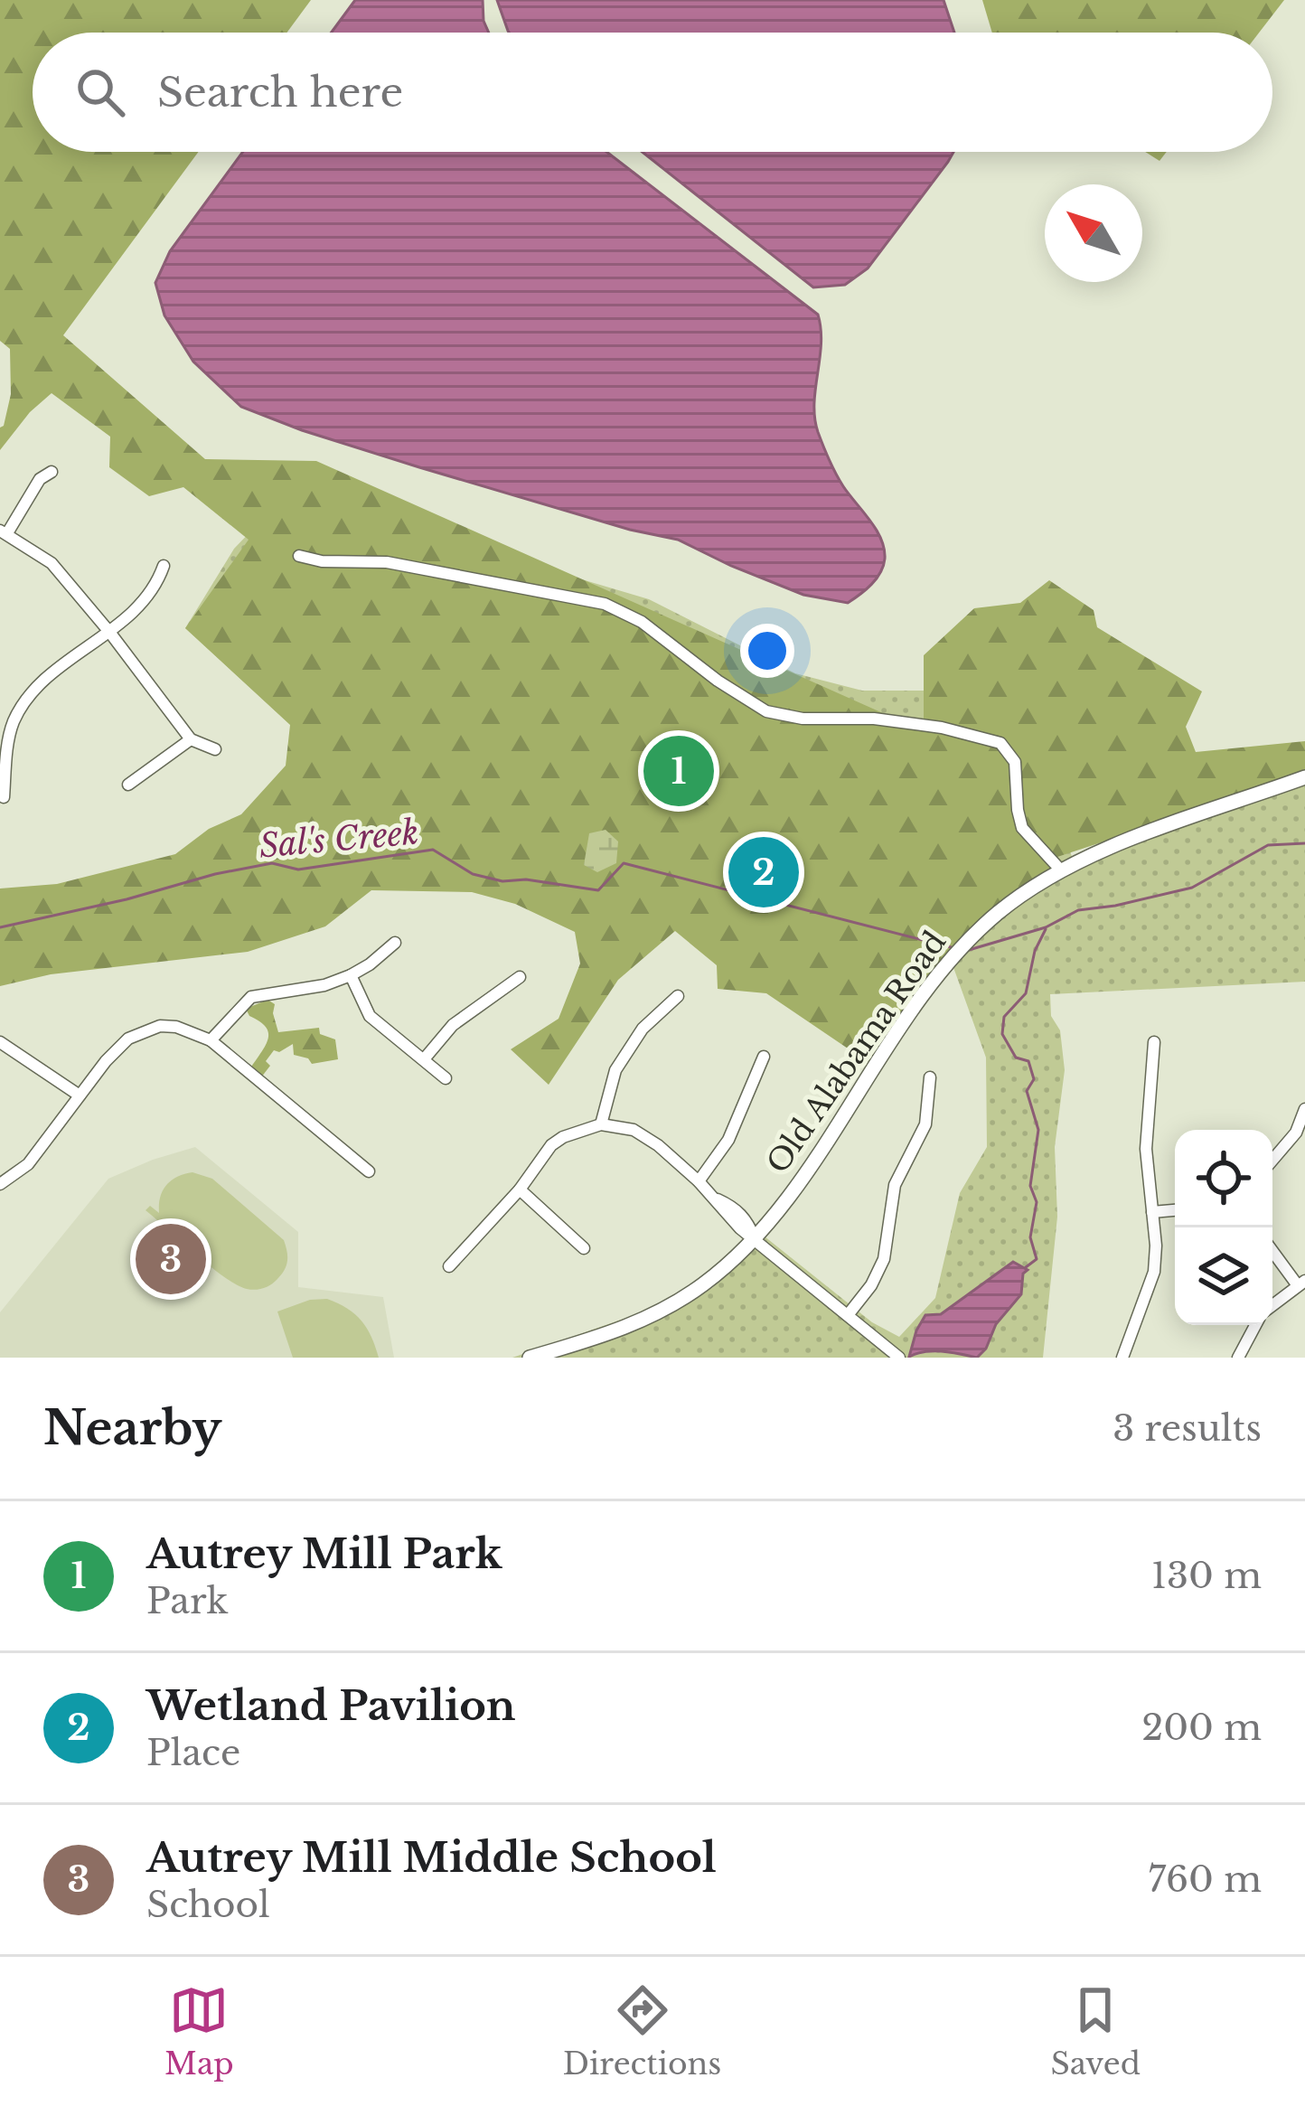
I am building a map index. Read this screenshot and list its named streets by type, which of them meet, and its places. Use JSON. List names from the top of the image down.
{
  "streets": {
    "main road": ["Old Alabama Road"]
  },
  "water": ["Sal's Creek"],
  "north": "top left",
  "page": {
    "search": "Search here",
    "pins": ["1", "2", "3"],
    "heading": ["Nearby", "3 results"],
    "list": [
      {
        "mark": "1",
        "name": "Autrey Mill Park",
        "note": "Park",
        "value": "130 m"
      },
      {
        "mark": "2",
        "name": "Wetland Pavilion",
        "note": "Place",
        "value": "200 m"
      },
      {
        "mark": "3",
        "name": "Autrey Mill Middle School",
        "note": "School",
        "value": "760 m"
      }
    ],
    "nav": ["Map", "Directions", "Saved"]
  }
}
